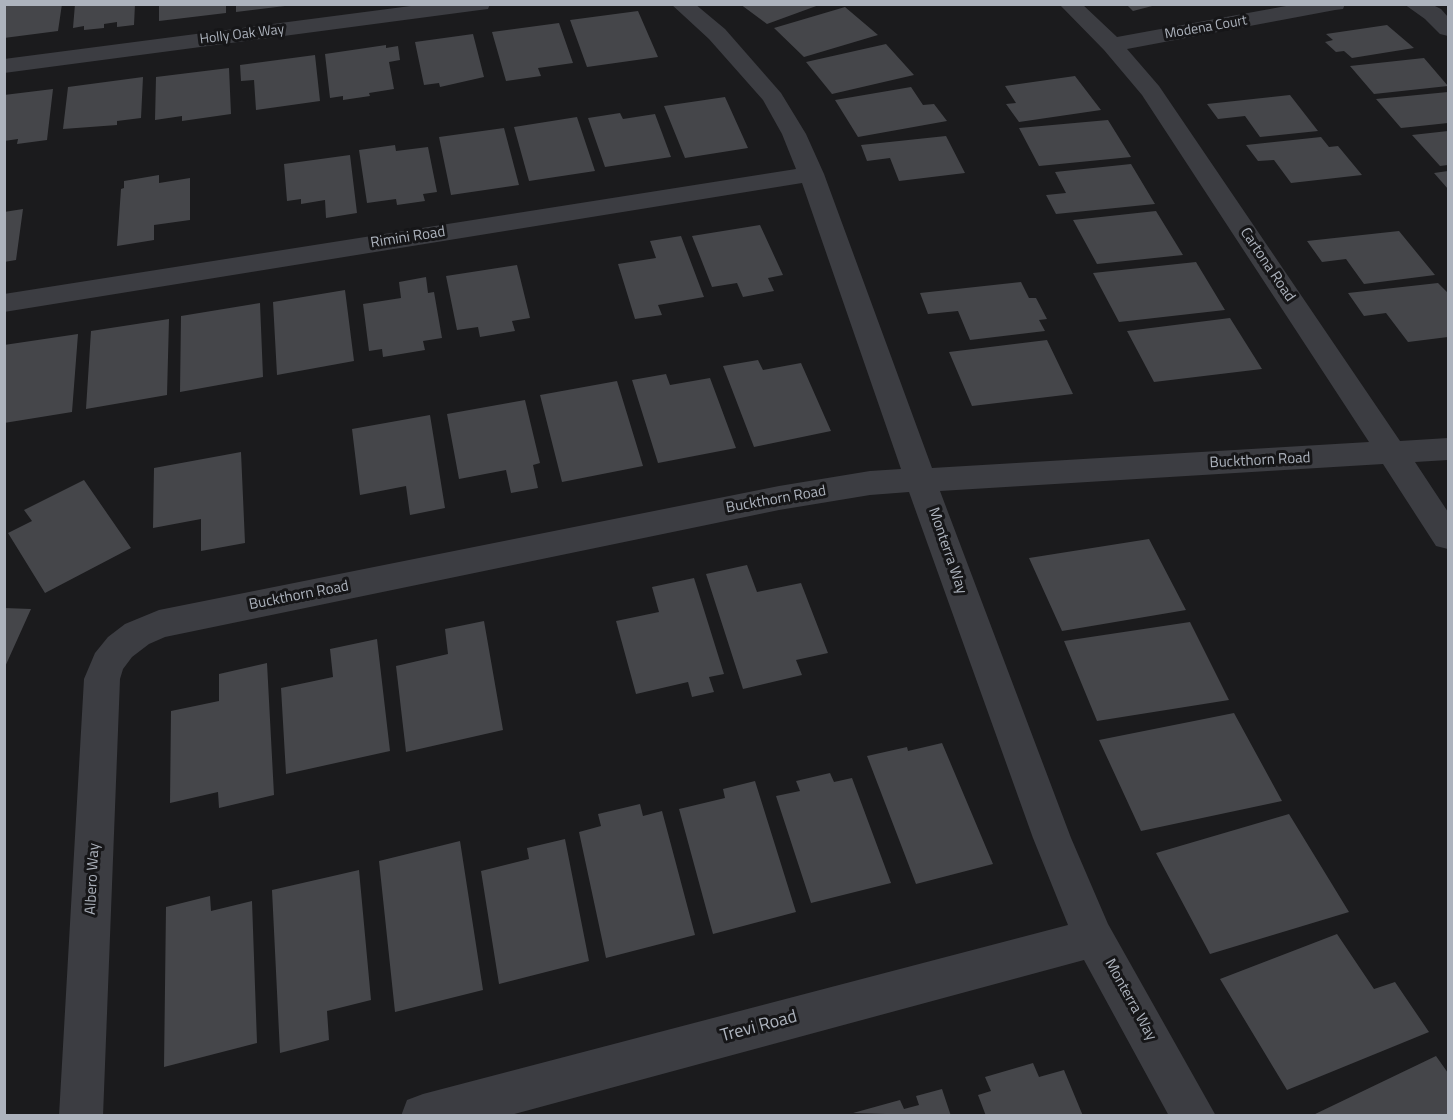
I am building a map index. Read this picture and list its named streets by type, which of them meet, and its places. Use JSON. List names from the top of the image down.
{
  "streets": {
    "street": [
      "Modena Court",
      "Holly Oak Way",
      "Rimini Road",
      "Cartona Road",
      "Buckthorn Road",
      "Monterra Way",
      "Albero Way",
      "Trevi Road"
    ]
  },
  "crossings": [
    ["Modena Court", "Cartona Road"],
    ["Rimini Road", "Monterra Way"],
    ["Cartona Road", "Buckthorn Road"],
    ["Buckthorn Road", "Monterra Way"],
    ["Buckthorn Road", "Albero Way"],
    ["Monterra Way", "Trevi Road"]
  ]
}
